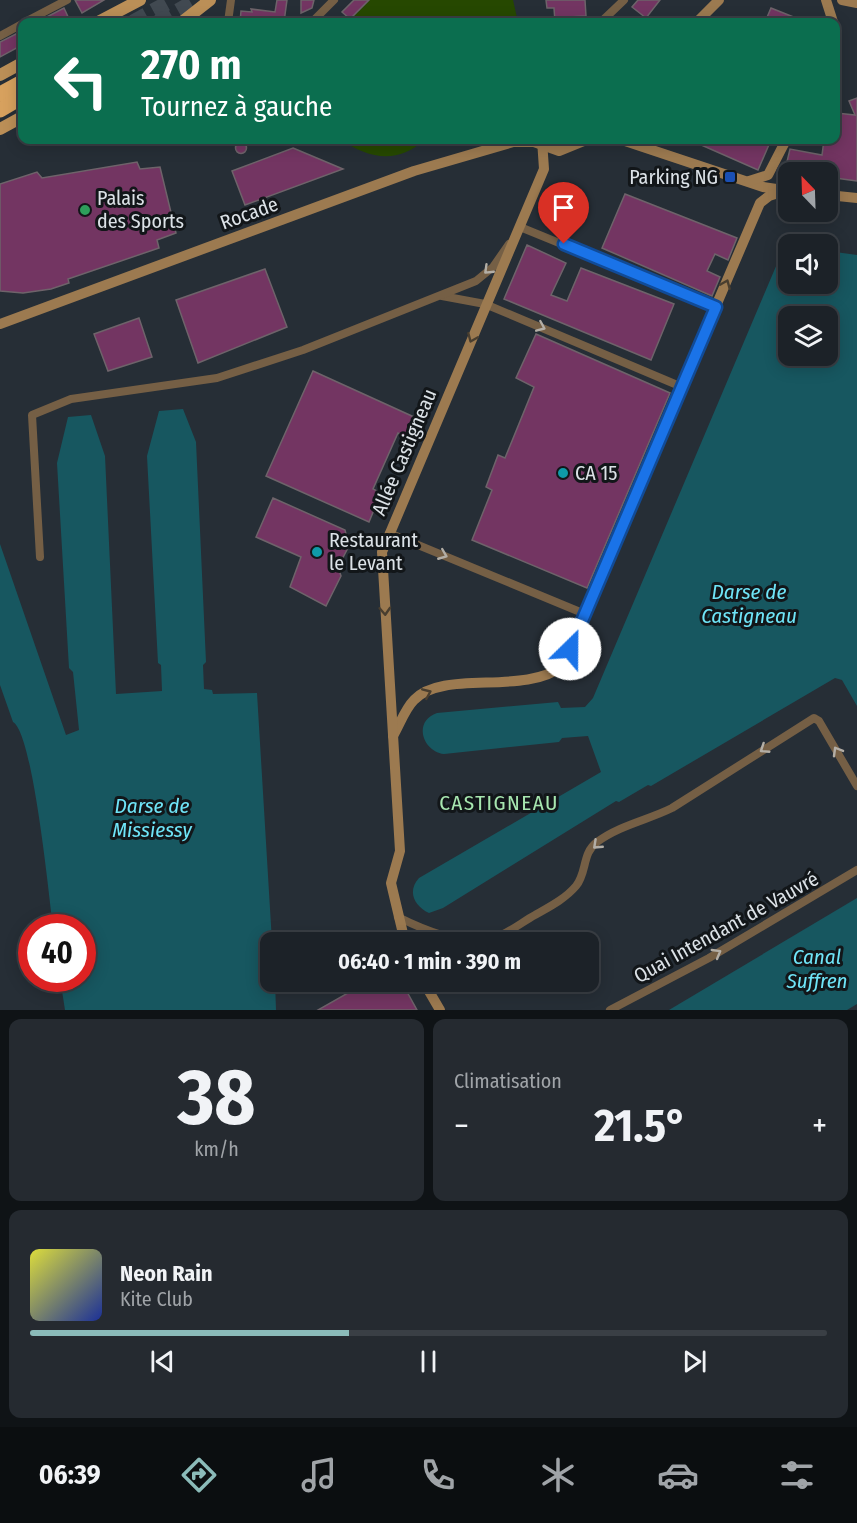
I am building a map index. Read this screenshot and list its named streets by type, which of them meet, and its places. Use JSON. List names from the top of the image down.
{
  "streets": {
    "street": ["Rocade", "Allée Castigneau", "Quai Intendant de Vauvré"]
  },
  "one_way": ["Allée Castigneau", "Quai Intendant de Vauvré"],
  "districts": ["CASTIGNEAU"],
  "water": ["Darse de Castigneau", "Darse de Missiessy", "Canal Suffren"],
  "places": {
    "transit": ["Parking NG"],
    "other": ["Palais des Sports", "CA 15", "Restaurant le Levant"]
  },
  "north": "top left",
  "page": {
    "turn": ["270 m", "Tournez à gauche"],
    "limit": "40",
    "trip": "06:40 · 1 min · 390 m",
    "tile": [
      ["38", "km/h"],
      "Climatisation"
    ],
    "heat": ["−", "21.5°", "+"],
    "song": ["Neon Rain", "Kite Club"],
    "tabs": "06:39"
  }
}
